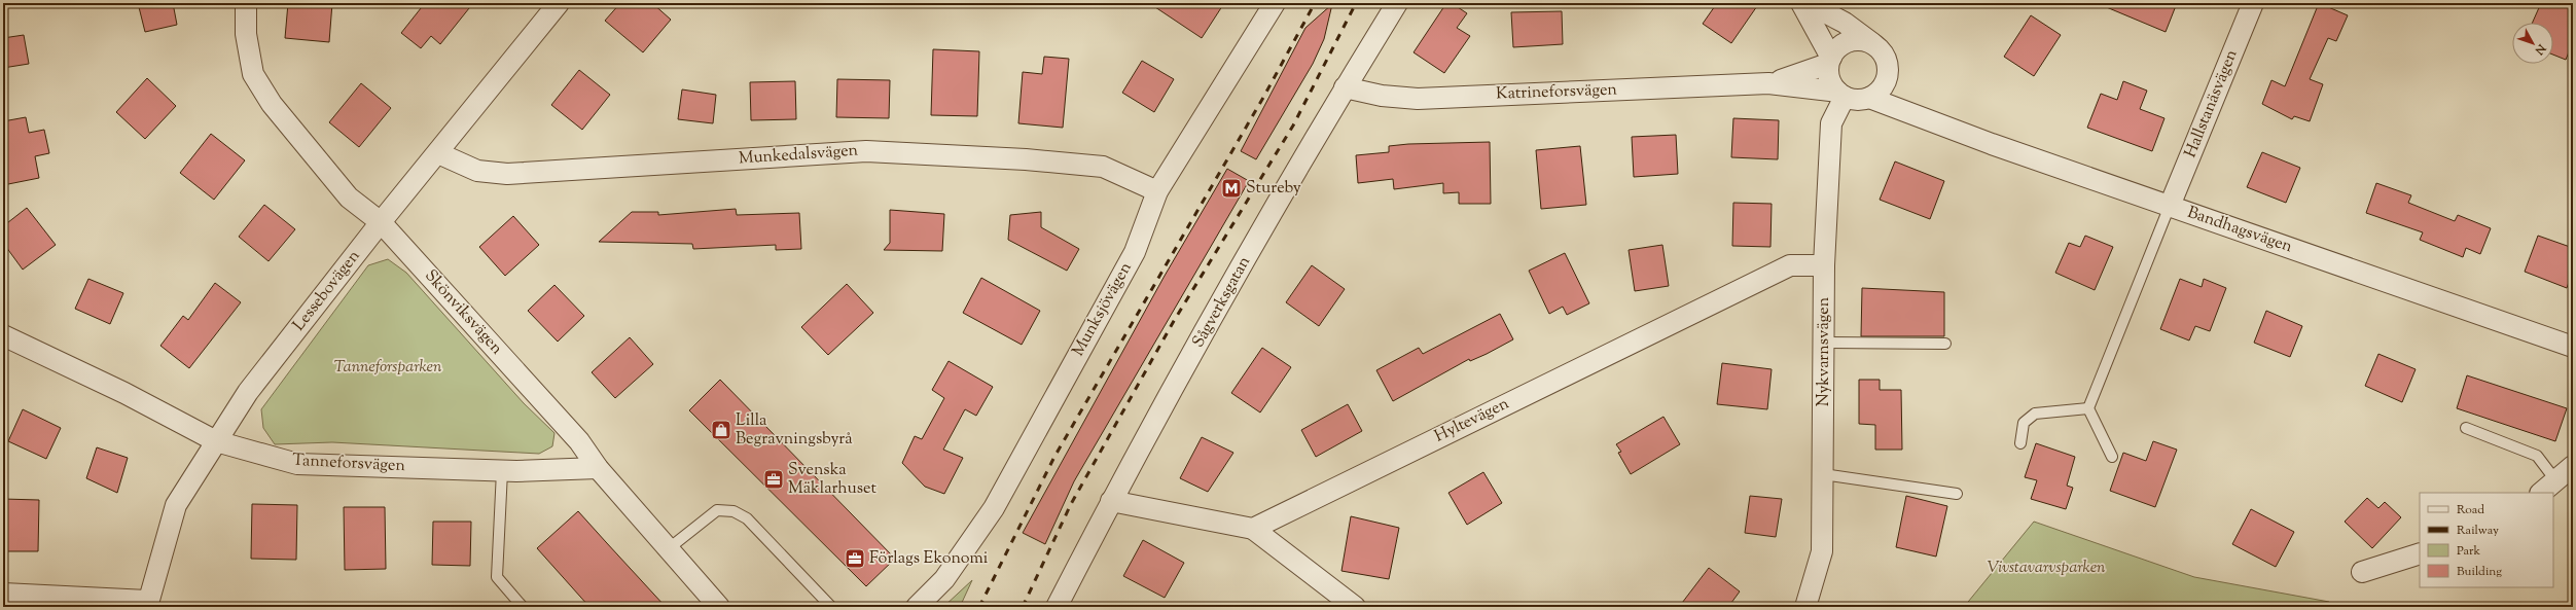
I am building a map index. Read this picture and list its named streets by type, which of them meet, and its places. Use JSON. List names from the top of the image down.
{
  "streets": {
    "street": [
      "Katrineforsvägen",
      "Hallstanäsvägen",
      "Munkedalsvägen",
      "Bandhagsvägen",
      "Lessebovägen",
      "Sågverksgatan",
      "Munksjövägen",
      "Skönviksvägen",
      "Nykvarnsvägen",
      "Hyltevägen",
      "Tanneforsvägen"
    ]
  },
  "crossings": [
    ["Katrineforsvägen", "Bandhagsvägen"],
    ["Katrineforsvägen", "Sågverksgatan"],
    ["Katrineforsvägen", "Nykvarnsvägen"],
    ["Hallstanäsvägen", "Bandhagsvägen"],
    ["Munkedalsvägen", "Lessebovägen"],
    ["Munkedalsvägen", "Munksjövägen"],
    ["Bandhagsvägen", "Nykvarnsvägen"],
    ["Lessebovägen", "Skönviksvägen"],
    ["Lessebovägen", "Tanneforsvägen"],
    ["Skönviksvägen", "Tanneforsvägen"],
    ["Nykvarnsvägen", "Hyltevägen"]
  ],
  "parks": ["Tanneforsparken", "Vivstavarvsparken"],
  "places": {
    "metro station": ["Stureby"],
    "shop": ["Lilla Begravningsbyrå"],
    "office": ["Svenska Mäklarhuset", "Förlags Ekonomi"]
  },
  "legend": [
    "Road",
    "Railway",
    "Park",
    "Building"
  ],
  "north": "bottom right"
}
